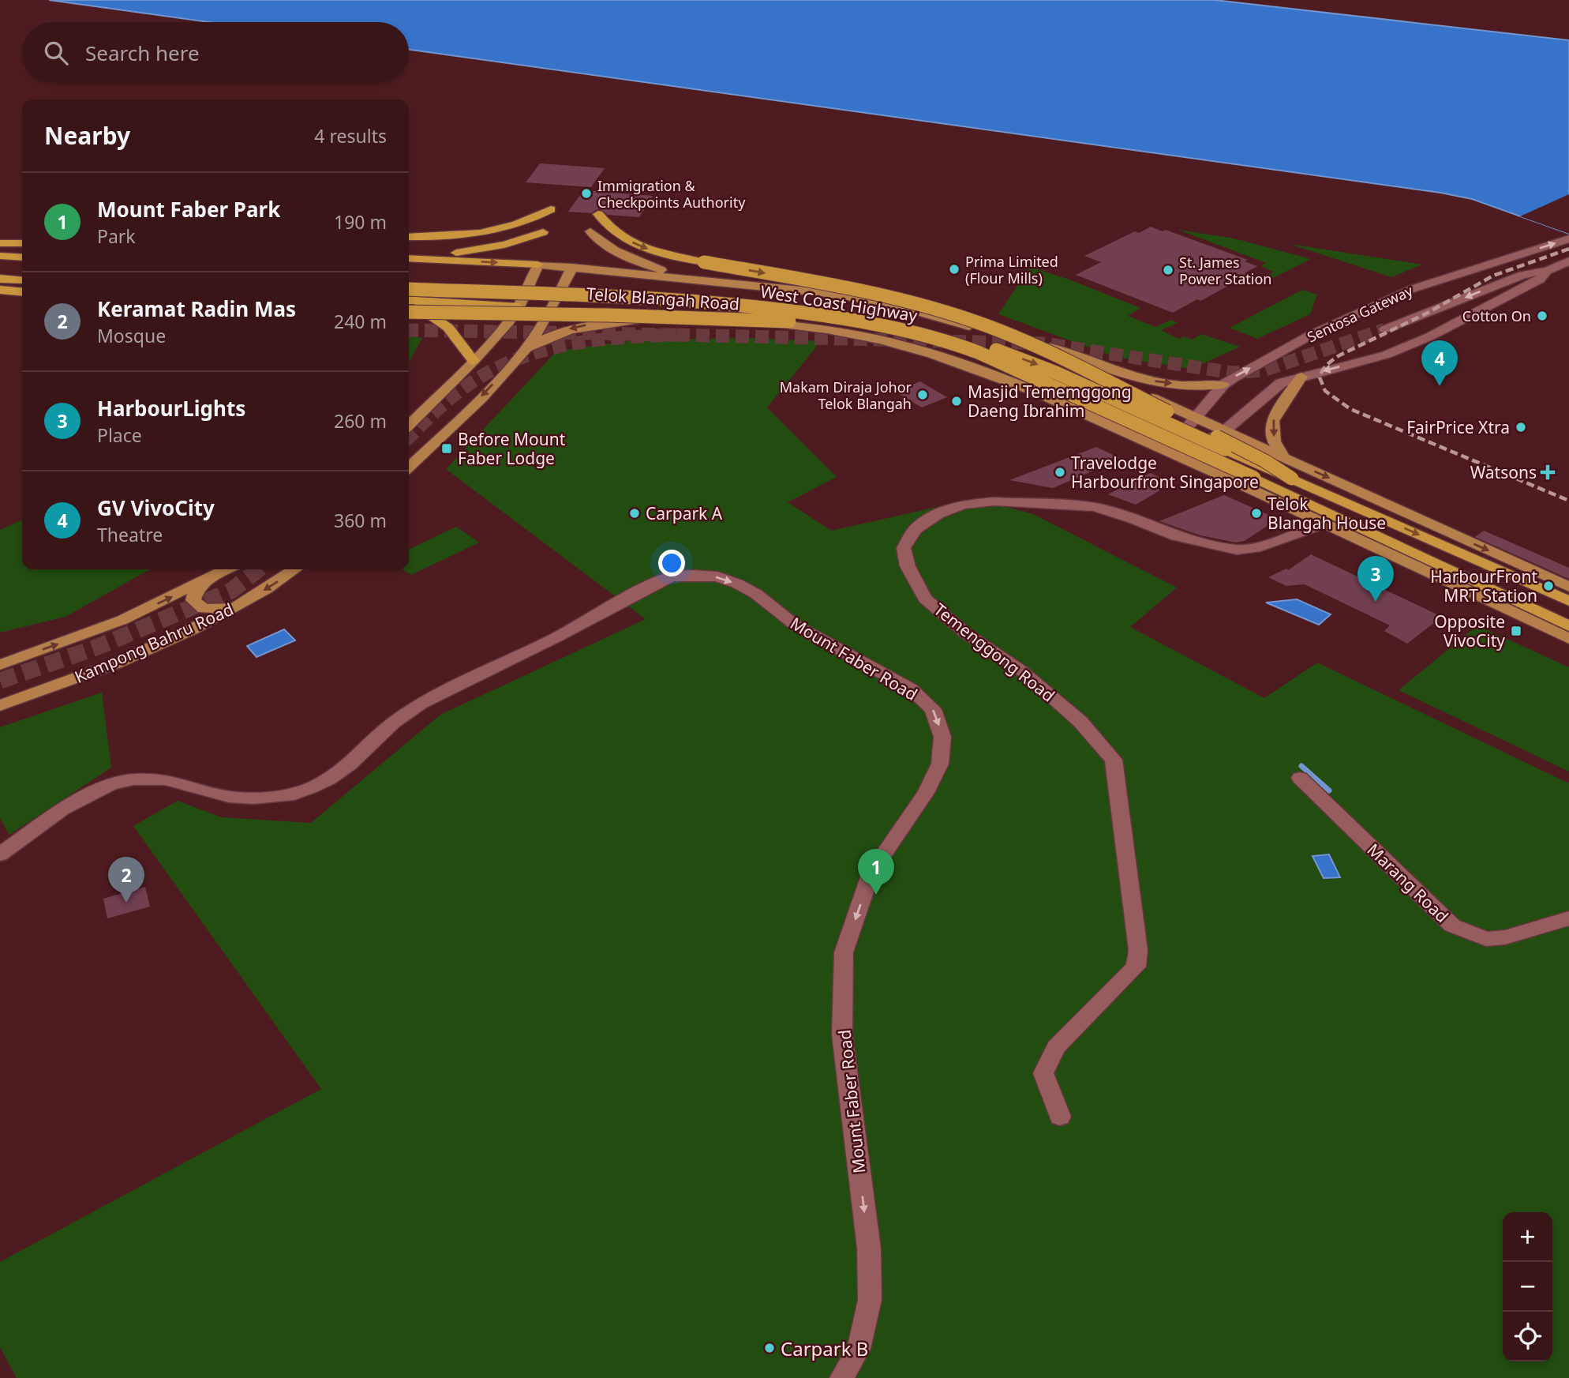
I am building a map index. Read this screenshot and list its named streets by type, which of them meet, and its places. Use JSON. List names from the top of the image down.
{
  "streets": {
    "highway": ["West Coast Highway"],
    "main road": ["Telok Blangah Road", "Kampong Bahru Road"],
    "street": [
      "Sentosa Gateway",
      "Temenggong Road",
      "Mount Faber Road",
      "Marang Road"
    ]
  },
  "crossings": [
    ["Telok Blangah Road", "Sentosa Gateway"],
    ["Telok Blangah Road", "Temenggong Road"]
  ],
  "places": {
    "other": [
      "Immigration & Checkpoints Authority",
      "Prima Limited (Flour Mills)",
      "St. James Power Station",
      "Cotton On",
      "Makam Diraja Johor Telok Blangah",
      "Masjid Tememggong Daeng Ibrahim",
      "FairPrice Xtra",
      "Travelodge Harbourfront Singapore",
      "Carpark A",
      "Telok Blangah House",
      "HarbourFront MRT Station",
      "Carpark B"
    ],
    "transit": ["Before Mount Faber Lodge", "Opposite VivoCity"],
    "health": ["Watsons"]
  },
  "page": {
    "search": "Search here",
    "heading": ["Nearby", "4 results"],
    "list": [
      {
        "mark": "1",
        "name": "Mount Faber Park",
        "note": "Park",
        "value": "190 m"
      },
      {
        "mark": "2",
        "name": "Keramat Radin Mas",
        "note": "Mosque",
        "value": "240 m"
      },
      {
        "mark": "3",
        "name": "HarbourLights",
        "note": "Place",
        "value": "260 m"
      },
      {
        "mark": "4",
        "name": "GV VivoCity",
        "note": "Theatre",
        "value": "360 m"
      }
    ],
    "pins": [
      "4",
      "3",
      "1",
      "2"
    ],
    "map_buttons": ["+", "−"]
  }
}
